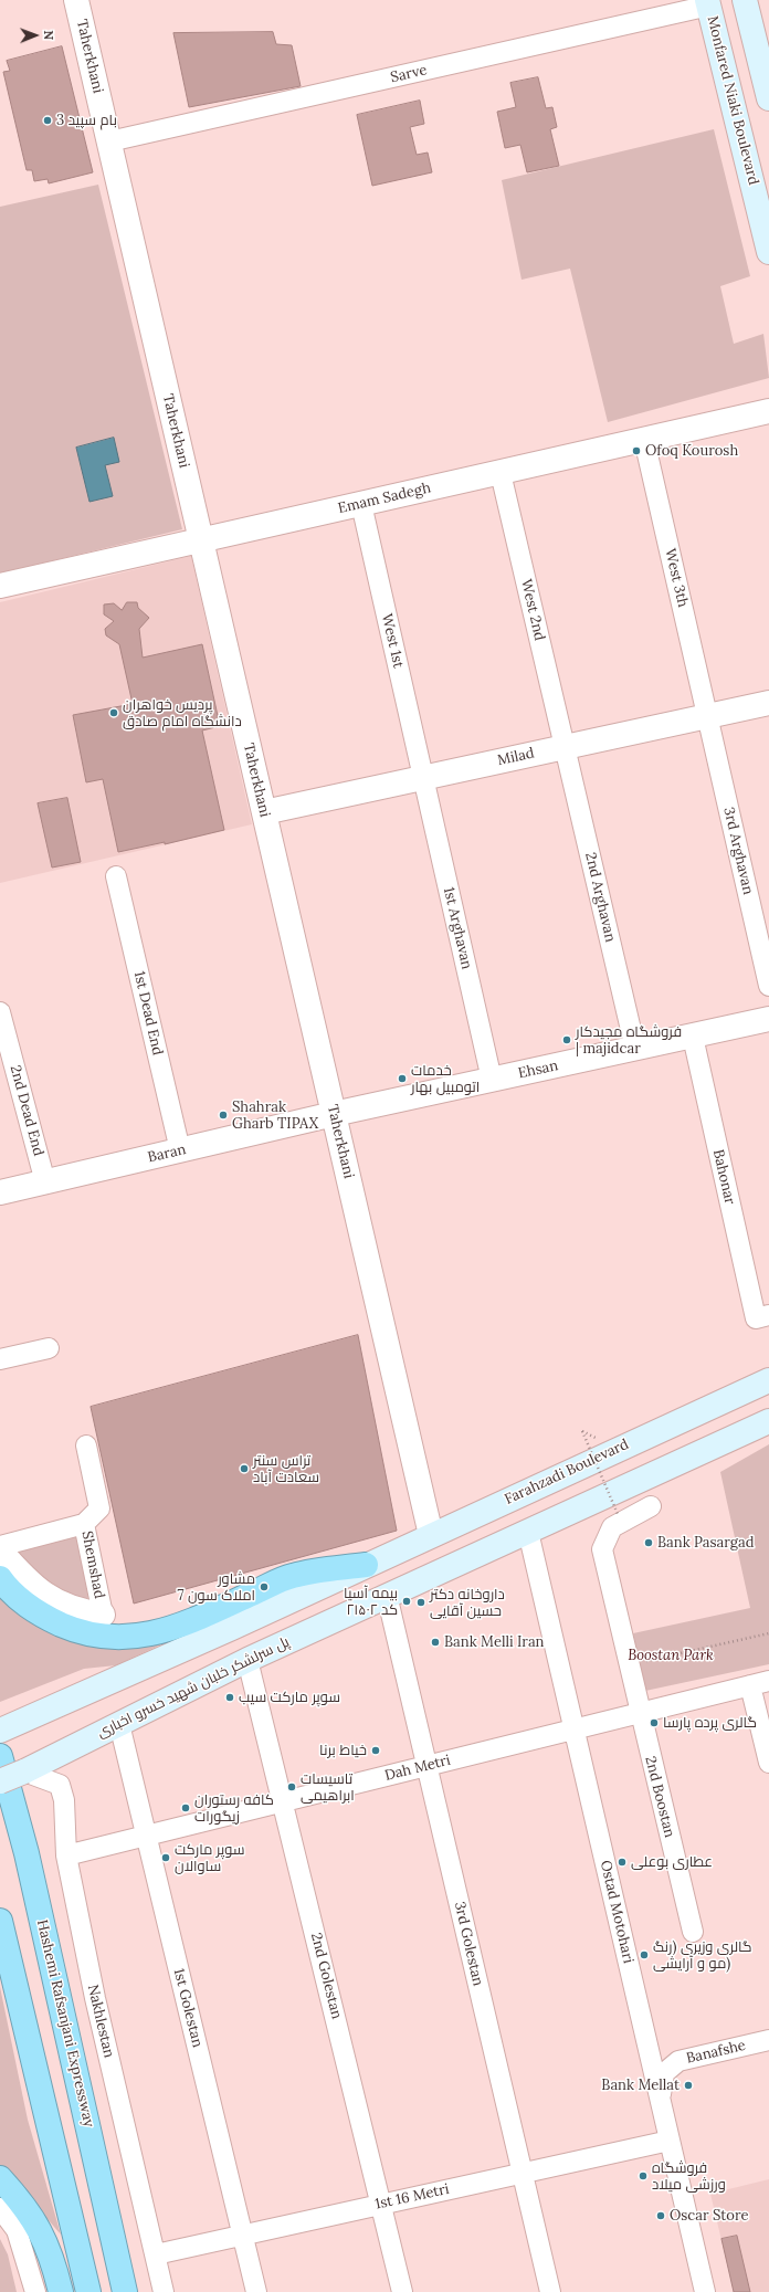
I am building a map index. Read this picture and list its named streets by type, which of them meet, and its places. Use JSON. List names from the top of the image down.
{
  "streets": {
    "highway": ["Hashemi Rafsanjani Expressway"],
    "main road": ["Monfared Niaki Boulevard", "Farahzadi Boulevard", "پل سرلشکر خلبان شهید خسرو اخباری"],
    "street": [
      "Taherkhani",
      "Sarve",
      "Emam Sadegh",
      "West 3th",
      "West 2nd",
      "West 1st",
      "Milad",
      "3rd Arghavan",
      "2nd Arghavan",
      "1st Arghavan",
      "1st Dead End",
      "Ehsan",
      "2nd Dead End",
      "Baran",
      "Bahonar",
      "Shemshad",
      "Dah Metri",
      "2nd Boostan",
      "Ostad Motohari",
      "3rd Golestan",
      "2nd Golestan",
      "1st Golestan",
      "Nakhlestan",
      "Banafshe",
      "1st 16 Metri"
    ]
  },
  "crossings": [
    ["Taherkhani", "Sarve"],
    ["Taherkhani", "Emam Sadegh"],
    ["Taherkhani", "Milad"],
    ["Taherkhani", "Ehsan"],
    ["Taherkhani", "Baran"],
    ["Taherkhani", "Farahzadi Boulevard"],
    ["Sarve", "Monfared Niaki Boulevard"],
    ["Emam Sadegh", "West 3th"],
    ["Emam Sadegh", "West 2nd"],
    ["Emam Sadegh", "West 1st"],
    ["West 3th", "Milad"],
    ["West 3th", "3rd Arghavan"],
    ["West 2nd", "Milad"],
    ["West 2nd", "2nd Arghavan"],
    ["West 1st", "Milad"],
    ["West 1st", "1st Arghavan"],
    ["Milad", "3rd Arghavan"],
    ["Milad", "2nd Arghavan"],
    ["Milad", "1st Arghavan"],
    ["2nd Arghavan", "Ehsan"],
    ["1st Arghavan", "Ehsan"],
    ["1st Dead End", "Baran"],
    ["Ehsan", "Baran"],
    ["Ehsan", "Bahonar"],
    ["2nd Dead End", "Baran"],
    ["پل سرلشکر خلبان شهید خسرو اخباری", "3rd Golestan"],
    ["پل سرلشکر خلبان شهید خسرو اخباری", "2nd Golestan"],
    ["پل سرلشکر خلبان شهید خسرو اخباری", "1st Golestan"],
    ["پل سرلشکر خلبان شهید خسرو اخباری", "Nakhlestan"],
    ["Dah Metri", "2nd Boostan"],
    ["Dah Metri", "Ostad Motohari"],
    ["Dah Metri", "3rd Golestan"],
    ["Dah Metri", "2nd Golestan"],
    ["Dah Metri", "1st Golestan"],
    ["Dah Metri", "Nakhlestan"],
    ["Ostad Motohari", "Banafshe"],
    ["Ostad Motohari", "1st 16 Metri"],
    ["3rd Golestan", "1st 16 Metri"],
    ["2nd Golestan", "1st 16 Metri"],
    ["1st Golestan", "1st 16 Metri"],
    ["Nakhlestan", "1st 16 Metri"]
  ],
  "parks": ["Boostan Park"],
  "places": [
    "بام سپید 3",
    "Ofoq Kourosh",
    "پردیس خواهران دانشگاه امام صادق",
    "فروشگاه مجیدکار | majidcar",
    "خدمات اتومبیل بهار",
    "Shahrak Gharb TIPAX",
    "تراس سنتر سعادت آباد",
    "Bank Pasargad",
    "مشاور املاک سون 7",
    "بیمه آسیا کد ۲۱۵۰۲",
    "داروخانه دکتر حسین آقایی",
    "Bank Melli Iran",
    "سوپر مارکت سیب",
    "گالری پرده پارسا",
    "خیاط برنا",
    "تاسیسات ابراهیمی",
    "کافه رستوران زیگورات",
    "سوپر مارکت ساوالان",
    "عطاری بوعلی",
    "گالری وزیری (رنگ مو و آرایشی)",
    "Bank Mellat",
    "فروشگاه ورزشی میلاد",
    "Oscar Store"
  ],
  "north": "right"
}
